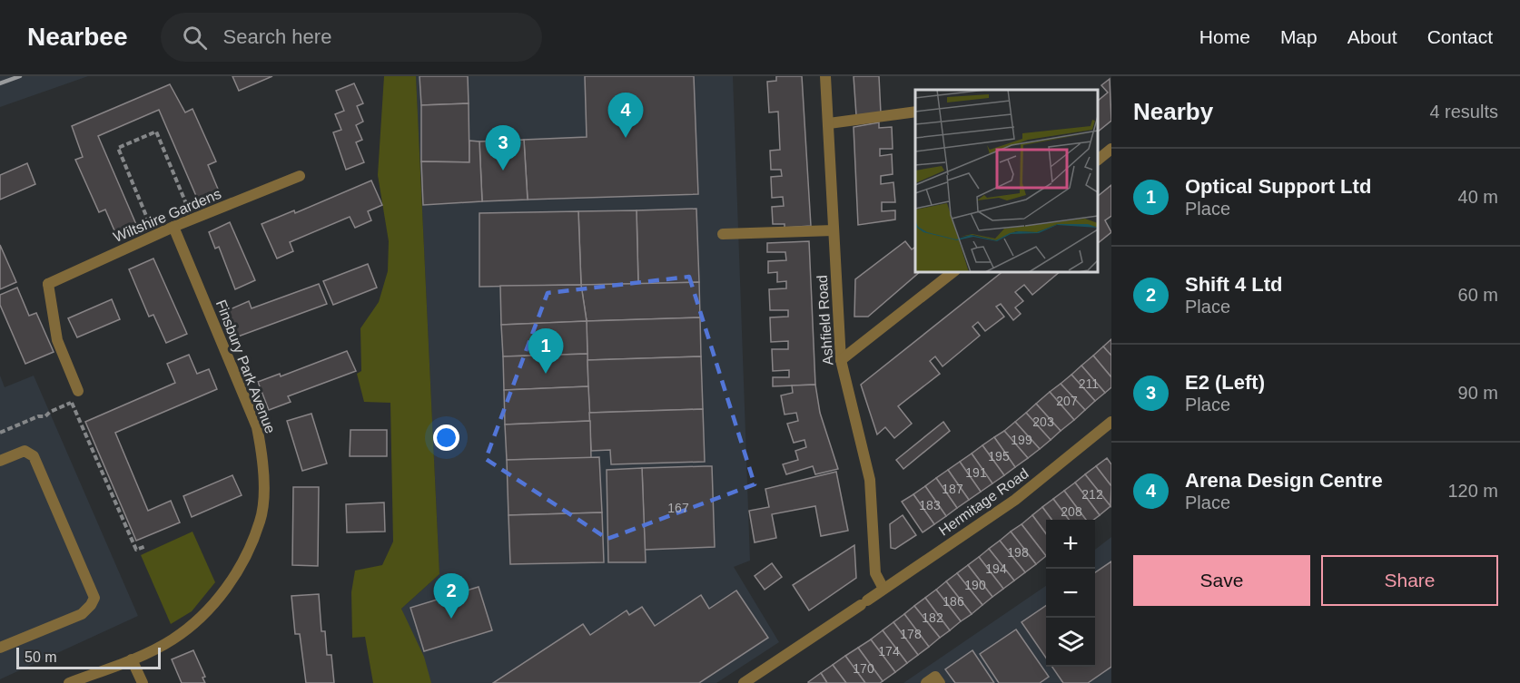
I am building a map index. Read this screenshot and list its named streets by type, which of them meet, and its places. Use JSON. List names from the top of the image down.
{
  "streets": {
    "street": [
      "Wiltshire Gardens",
      "Ashfield Road",
      "Finsbury Park Avenue",
      "Hermitage Road"
    ]
  },
  "crossings": [
    ["Wiltshire Gardens", "Finsbury Park Avenue"],
    ["Ashfield Road", "Hermitage Road"]
  ],
  "house_numbers": [
    "211",
    "207",
    "203",
    "199",
    "195",
    "191",
    "187",
    "212",
    "183",
    "167",
    "208",
    "198",
    "194",
    "190",
    "186",
    "182",
    "178",
    "174",
    "170"
  ],
  "scale_bar": "50 m",
  "page": {
    "header": "Nearbee",
    "search": "Search here",
    "nav": [
      "Home",
      "Map",
      "About",
      "Contact"
    ],
    "heading": ["Nearby", "4 results"],
    "pins": [
      "4",
      "3",
      "1",
      "2"
    ],
    "list": [
      {
        "mark": "1",
        "name": "Optical Support Ltd",
        "note": "Place",
        "value": "40 m"
      },
      {
        "mark": "2",
        "name": "Shift 4 Ltd",
        "note": "Place",
        "value": "60 m"
      },
      {
        "mark": "3",
        "name": "E2 (Left)",
        "note": "Place",
        "value": "90 m"
      },
      {
        "mark": "4",
        "name": "Arena Design Centre",
        "note": "Place",
        "value": "120 m"
      }
    ],
    "map_buttons": ["+", "−"],
    "buttons": ["Save", "Share"],
    "scale": "50 m"
  }
}
